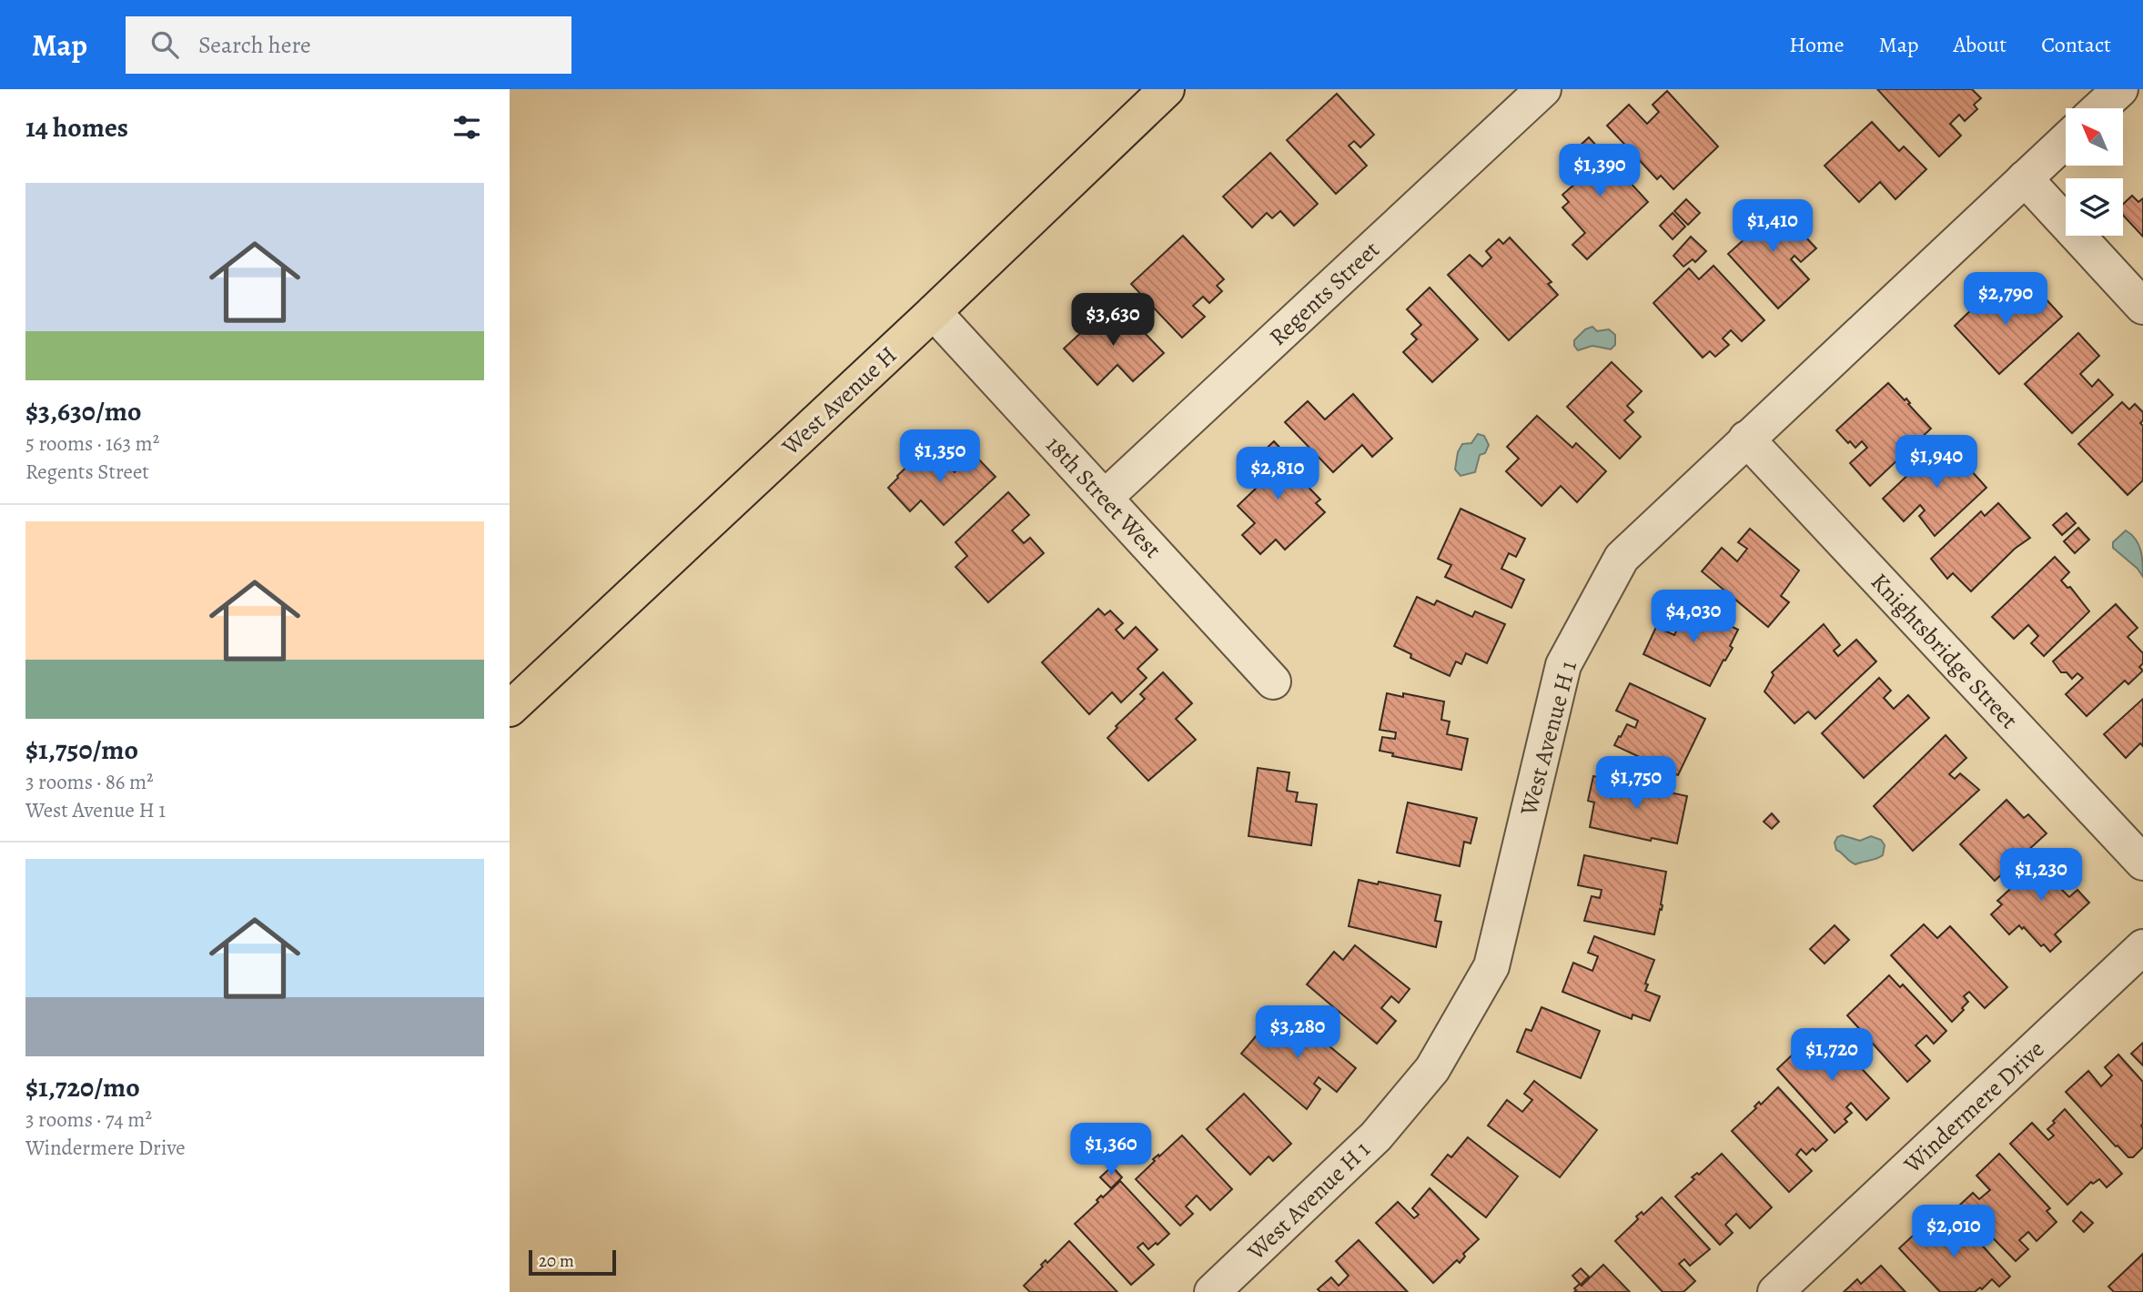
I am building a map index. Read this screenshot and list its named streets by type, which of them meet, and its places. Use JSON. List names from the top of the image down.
{
  "streets": {
    "main road": ["West Avenue H"],
    "street": [
      "Regents Street",
      "18th Street West",
      "Knightsbridge Street",
      "West Avenue H 1",
      "Windermere Drive"
    ]
  },
  "crossings": [
    ["Regents Street", "18th Street West"],
    ["West Avenue H", "18th Street West"],
    ["Knightsbridge Street", "West Avenue H 1"]
  ],
  "scale_bar": "20 m",
  "north": "top left",
  "page": {
    "header": "Map",
    "search": "Search here",
    "nav": [
      "Home",
      "Map",
      "About",
      "Contact"
    ],
    "heading": "14 homes",
    "price": [
      "$1,390",
      "$1,410",
      "$2,790",
      "$3,630",
      "$1,350",
      "$1,940",
      "$2,810",
      "$4,030",
      "$1,750",
      "$1,230",
      "$3,280",
      "$1,720",
      "$1,360",
      "$2,010"
    ],
    "list": [
      {
        "name": "$3,630/mo",
        "note": "5 rooms · 163 m² · Regents Street"
      },
      {
        "name": "$1,750/mo",
        "note": "3 rooms · 86 m² · West Avenue H 1"
      },
      {
        "name": "$1,720/mo",
        "note": "3 rooms · 74 m² · Windermere Drive"
      }
    ],
    "scale": "20 m"
  }
}
